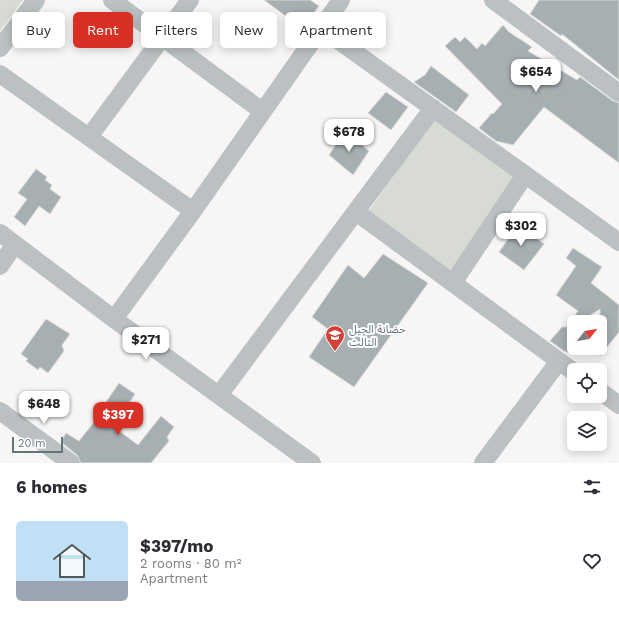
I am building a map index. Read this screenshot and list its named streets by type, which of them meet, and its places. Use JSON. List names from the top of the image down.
{
  "places": {
    "school or university": ["حضانة الجيل الثالث"]
  },
  "scale_bar": "20 m",
  "north": "top right",
  "page": {
    "chip": [
      "Buy",
      "Rent",
      "Filters",
      "New",
      "Apartment"
    ],
    "price": [
      "$654",
      "$678",
      "$302",
      "$271",
      "$648",
      "$397"
    ],
    "scale": "20 m",
    "heading": "6 homes",
    "list": [
      {
        "name": "$397/mo",
        "note": "2 rooms · 80 m² · Apartment"
      }
    ]
  }
}
